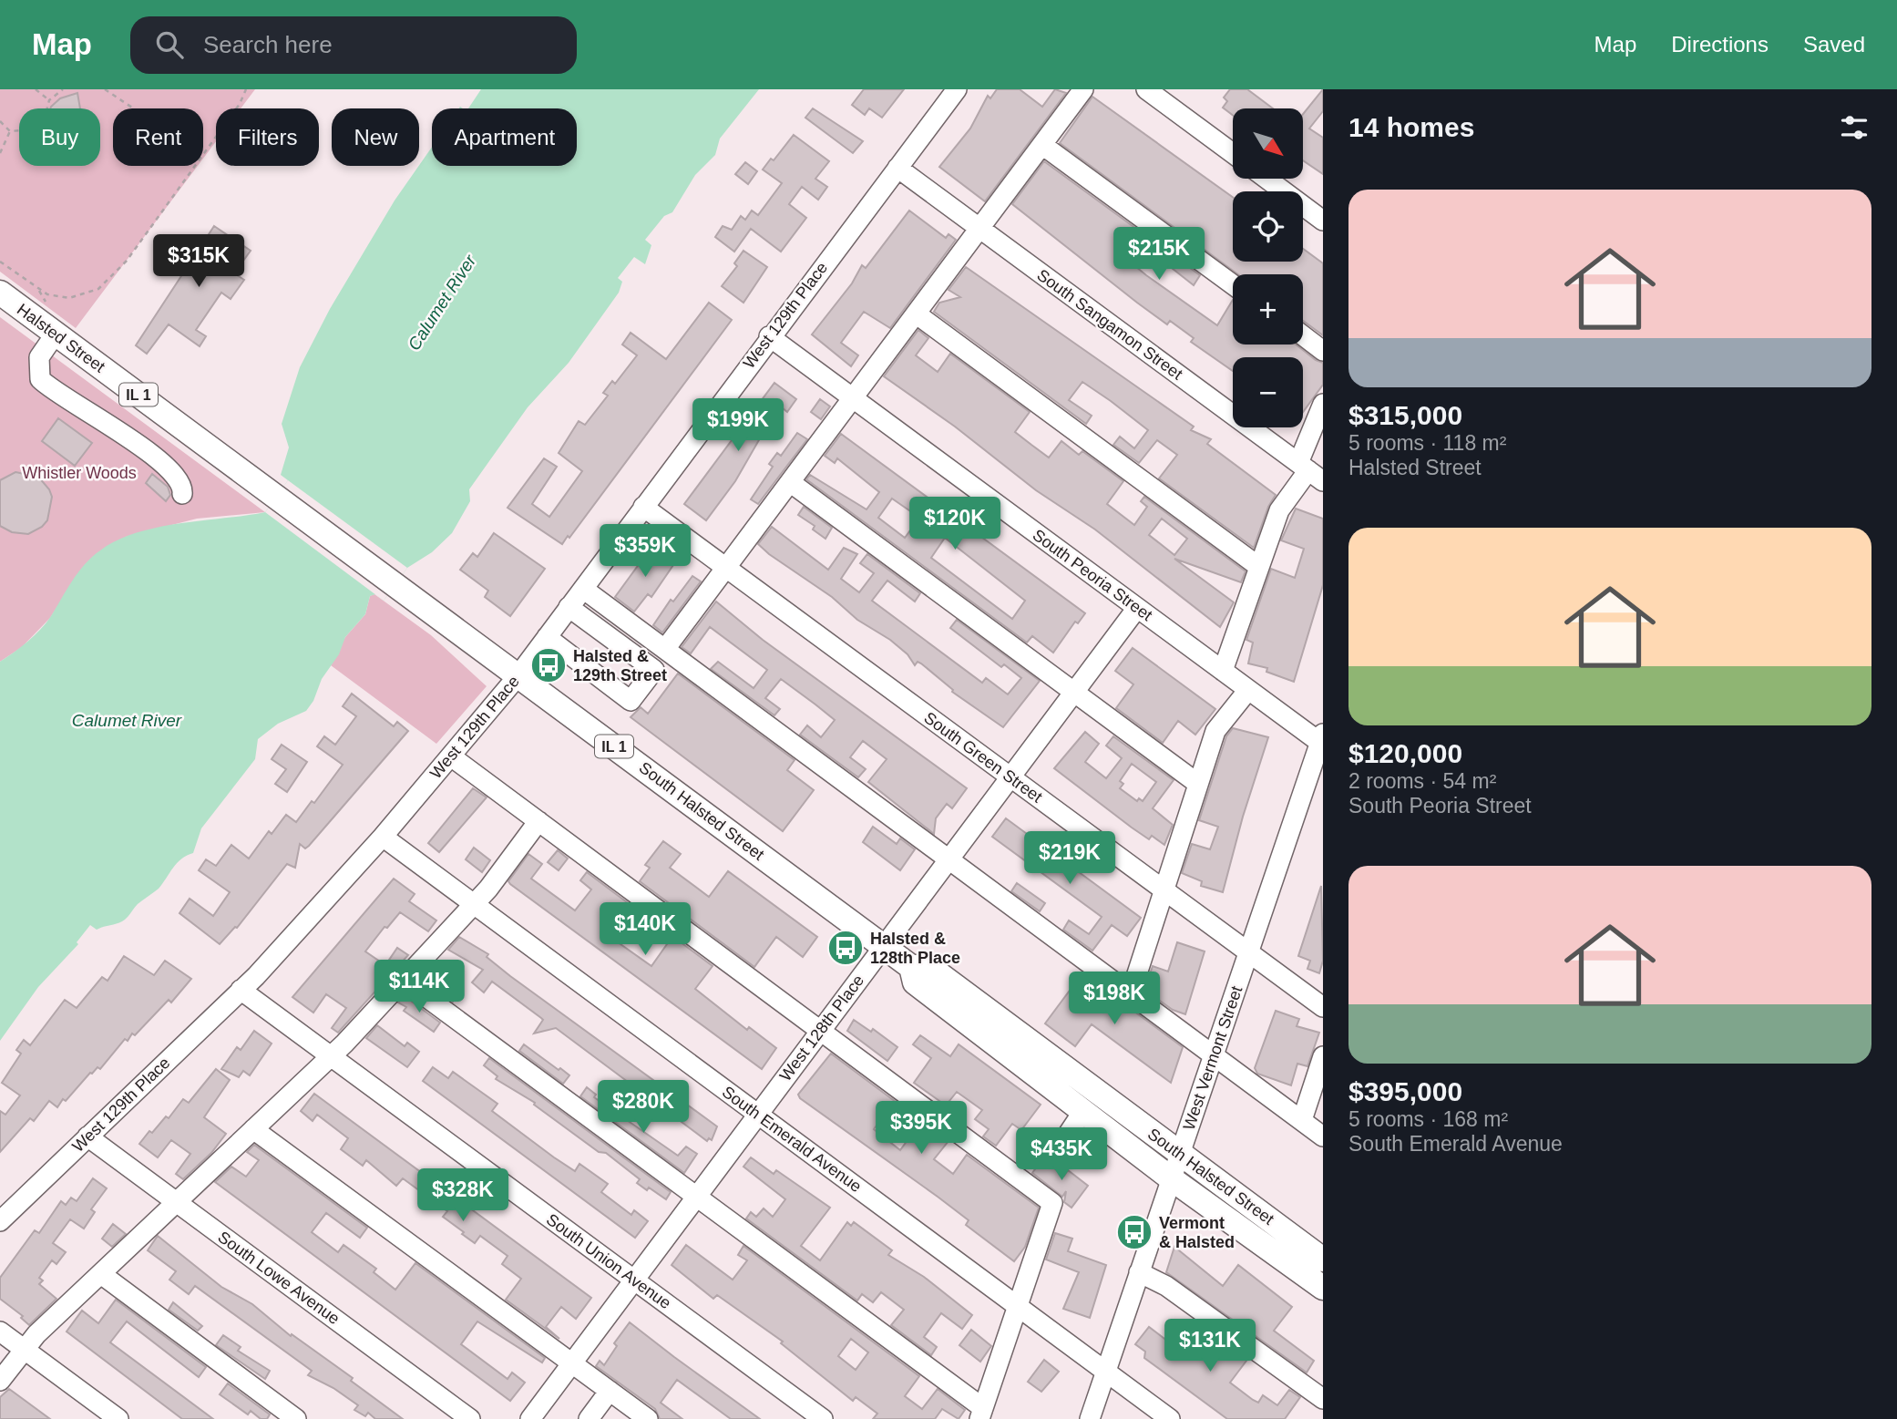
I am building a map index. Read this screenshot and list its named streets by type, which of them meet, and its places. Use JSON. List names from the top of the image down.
{
  "streets": {
    "main road": ["Halsted Street", "IL 1", "South Halsted Street"],
    "street": [
      "West 129th Place",
      "South Sangamon Street",
      "South Peoria Street",
      "South Green Street",
      "West 128th Place",
      "West Vermont Street",
      "South Emerald Avenue",
      "South Union Avenue",
      "South Lowe Avenue"
    ]
  },
  "crossings": [
    ["West 129th Place", "South Sangamon Street"],
    ["West 129th Place", "South Peoria Street"],
    ["West 129th Place", "South Green Street"],
    ["West 129th Place", "South Halsted Street"],
    ["West 129th Place", "South Emerald Avenue"],
    ["West 129th Place", "South Union Avenue"],
    ["West 129th Place", "South Lowe Avenue"],
    ["Halsted Street", "South Halsted Street"],
    ["South Peoria Street", "West 128th Place"],
    ["South Peoria Street", "West Vermont Street"],
    ["South Green Street", "West 128th Place"],
    ["South Green Street", "West Vermont Street"],
    ["South Halsted Street", "West 128th Place"],
    ["South Halsted Street", "West Vermont Street"],
    ["West 128th Place", "South Emerald Avenue"],
    ["West 128th Place", "South Union Avenue"],
    ["West Vermont Street", "South Emerald Avenue"]
  ],
  "water": ["Calumet River"],
  "parks": ["Whistler Woods"],
  "places": {
    "bus stop": ["Halsted & 129th Street", "Halsted & 128th Place", "Vermont & Halsted"]
  },
  "north": "bottom right",
  "page": {
    "header": "Map",
    "search": "Search here",
    "nav": ["Map", "Directions", "Saved"],
    "heading": "14 homes",
    "map_buttons": ["+", "−"],
    "chip": [
      "Buy",
      "Rent",
      "Filters",
      "New",
      "Apartment"
    ],
    "list": [
      {
        "name": "$315,000",
        "note": "5 rooms · 118 m² · Halsted Street"
      },
      {
        "name": "$120,000",
        "note": "2 rooms · 54 m² · South Peoria Street"
      },
      {
        "name": "$395,000",
        "note": "5 rooms · 168 m² · South Emerald Avenue"
      }
    ],
    "price": [
      "$215K",
      "$315K",
      "$199K",
      "$120K",
      "$359K",
      "$219K",
      "$140K",
      "$114K",
      "$198K",
      "$280K",
      "$395K",
      "$435K",
      "$328K",
      "$131K"
    ]
  }
}
